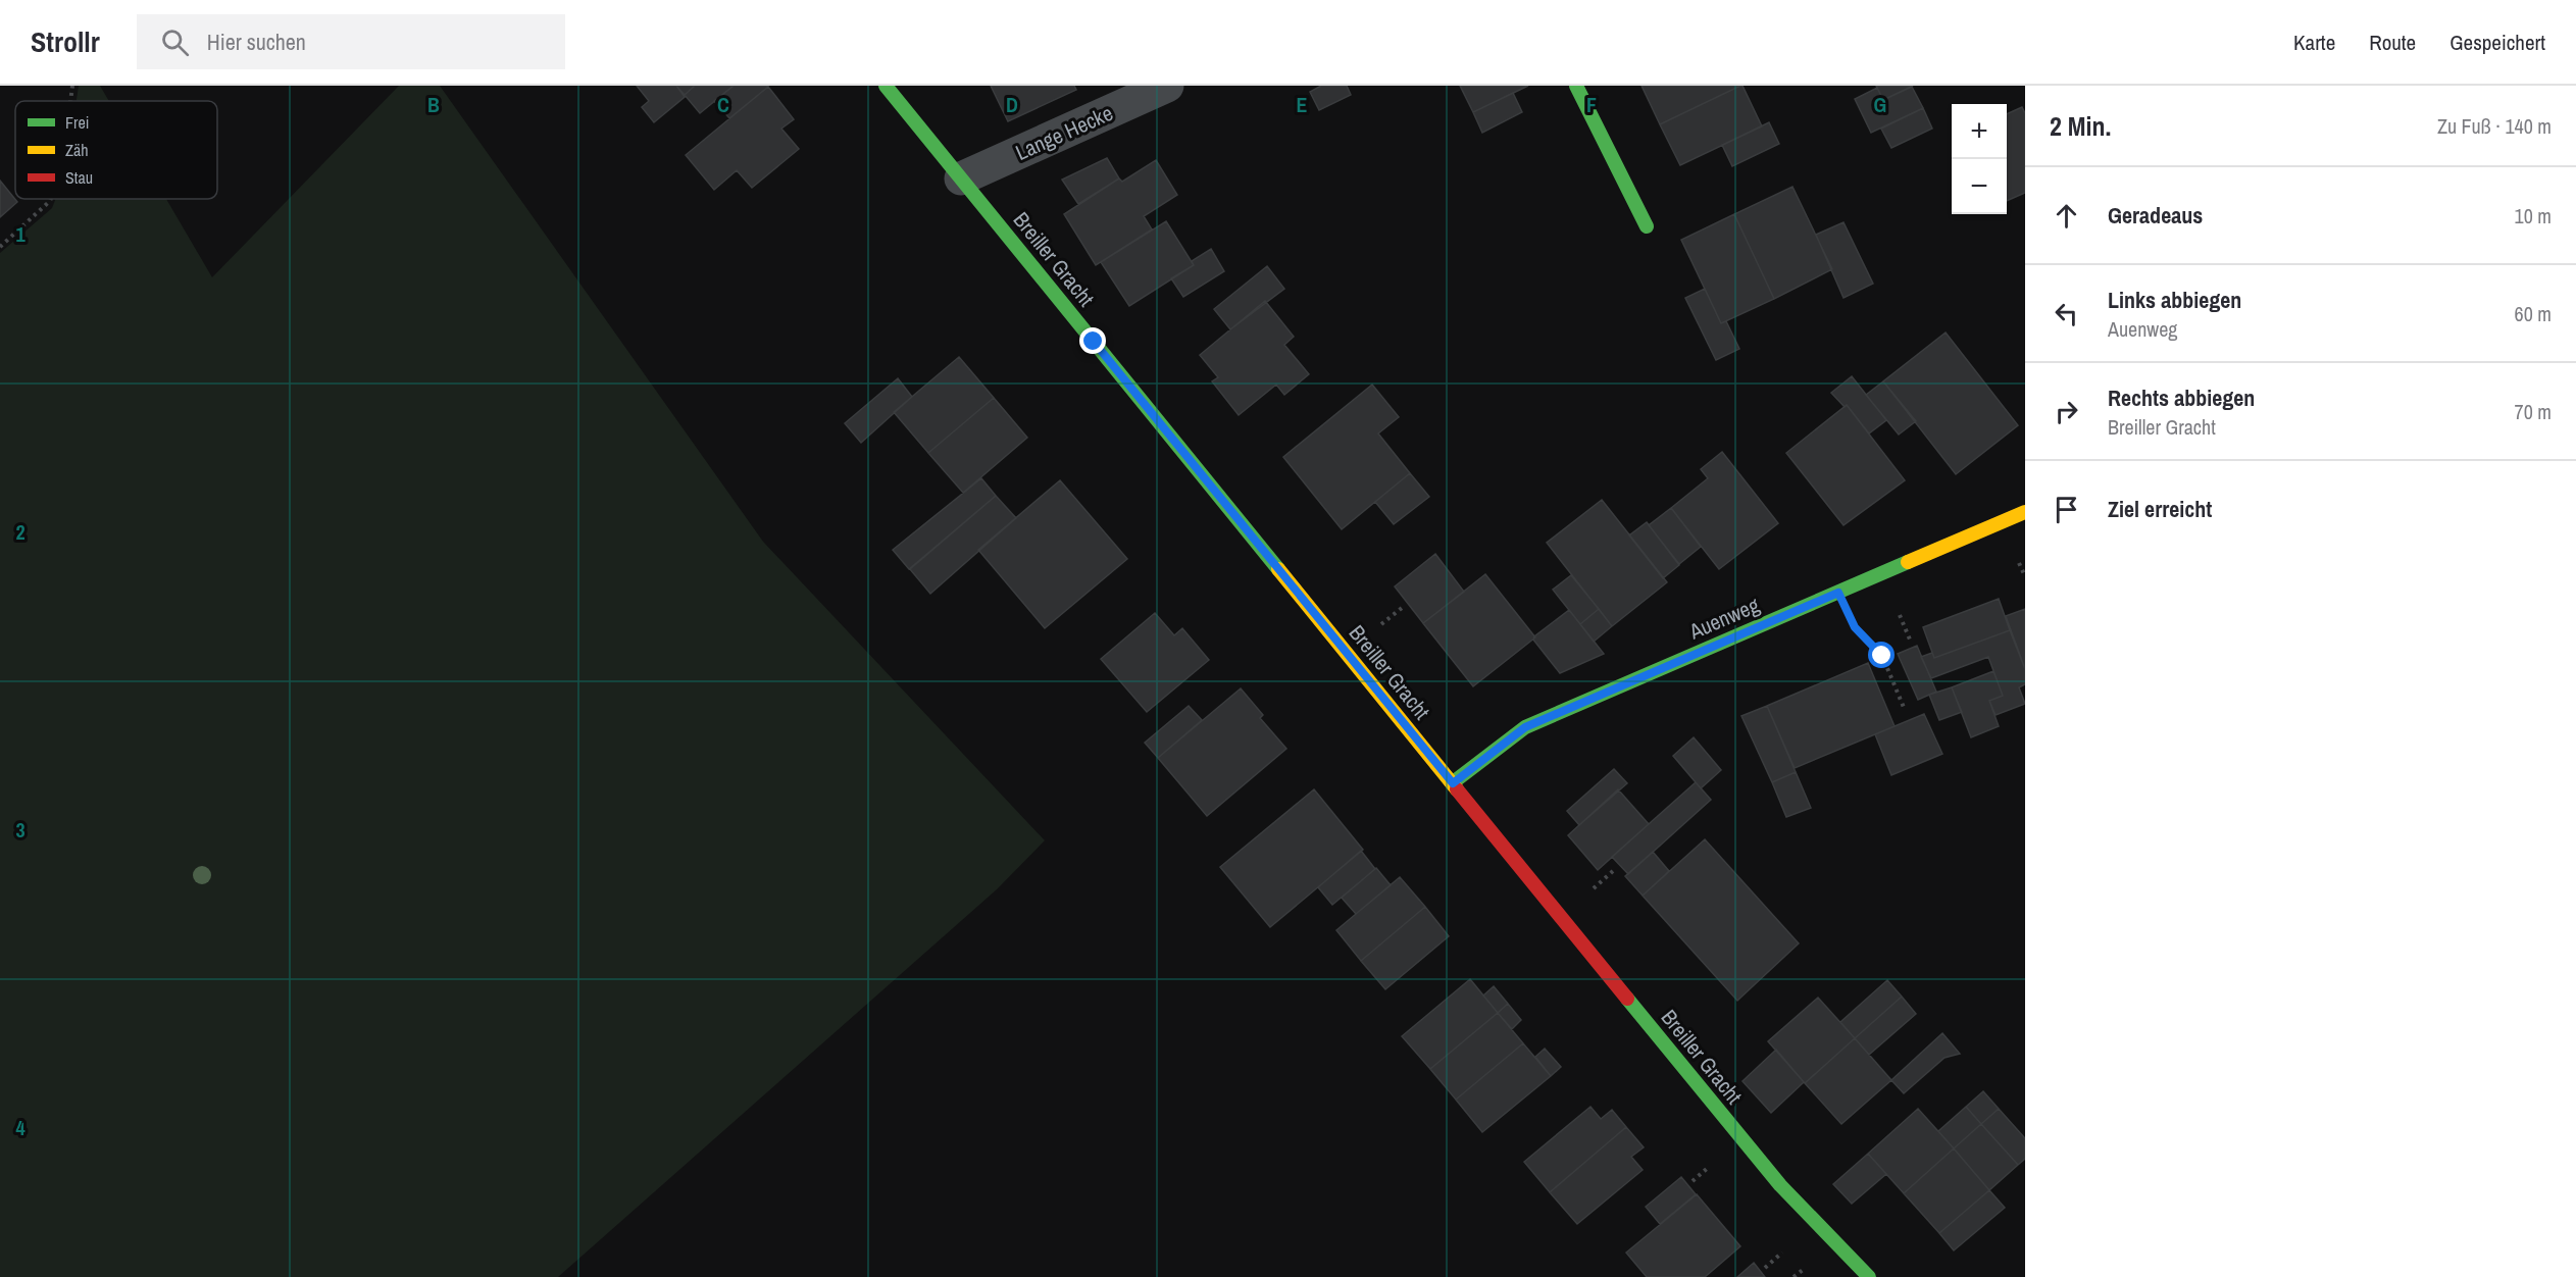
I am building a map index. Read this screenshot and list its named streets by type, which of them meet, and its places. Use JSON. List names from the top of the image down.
{
  "streets": {
    "street": ["Lange Hecke", "Breiller Gracht", "Auenweg"]
  },
  "crossings": [
    ["Lange Hecke", "Breiller Gracht"],
    ["Breiller Gracht", "Auenweg"]
  ],
  "legend": ["Frei", "Zäh", "Stau"],
  "page": {
    "header": "Strollr",
    "search": "Hier suchen",
    "nav": ["Karte", "Route", "Gespeichert"],
    "heading": ["2 Min.", "Zu Fuß · 140 m"],
    "map_buttons": ["+", "−"],
    "list": [
      ["Geradeaus", "10 m"],
      ["Links abbiegen", "Auenweg", "60 m"],
      ["Rechts abbiegen", "Breiller Gracht", "70 m"],
      "Ziel erreicht"
    ]
  },
  "grid": {
    "columns": [
      "B",
      "C",
      "D",
      "E",
      "F",
      "G"
    ],
    "rows": [
      "1",
      "2",
      "3",
      "4"
    ]
  }
}
